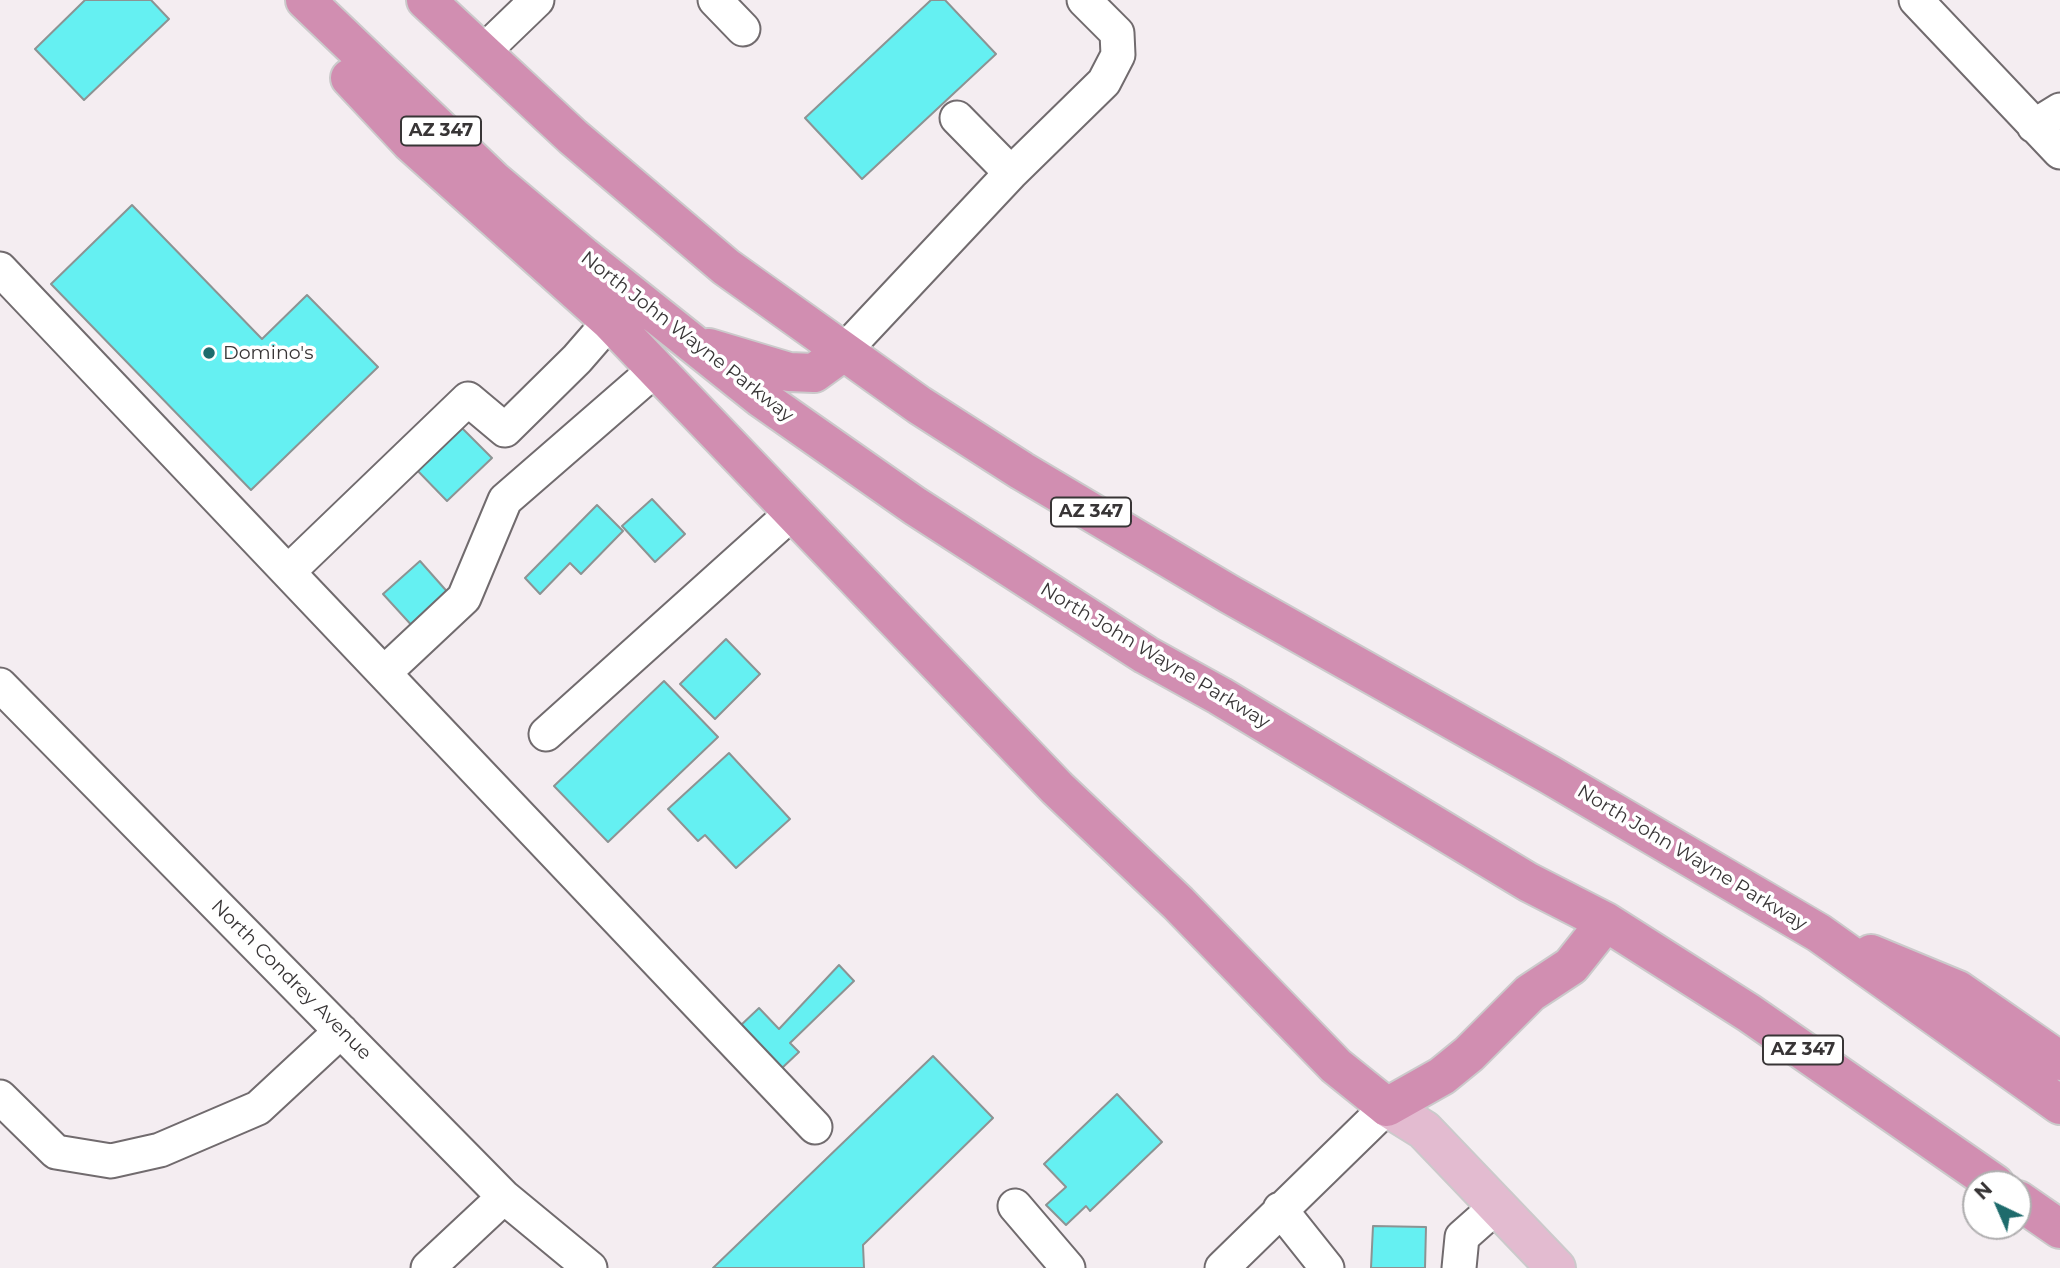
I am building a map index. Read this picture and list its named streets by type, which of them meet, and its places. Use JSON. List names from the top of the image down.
{
  "streets": {
    "highway": ["AZ 347", "North John Wayne Parkway"],
    "street": ["North Condrey Avenue"]
  },
  "places": ["Domino's"],
  "north": "top left"
}
